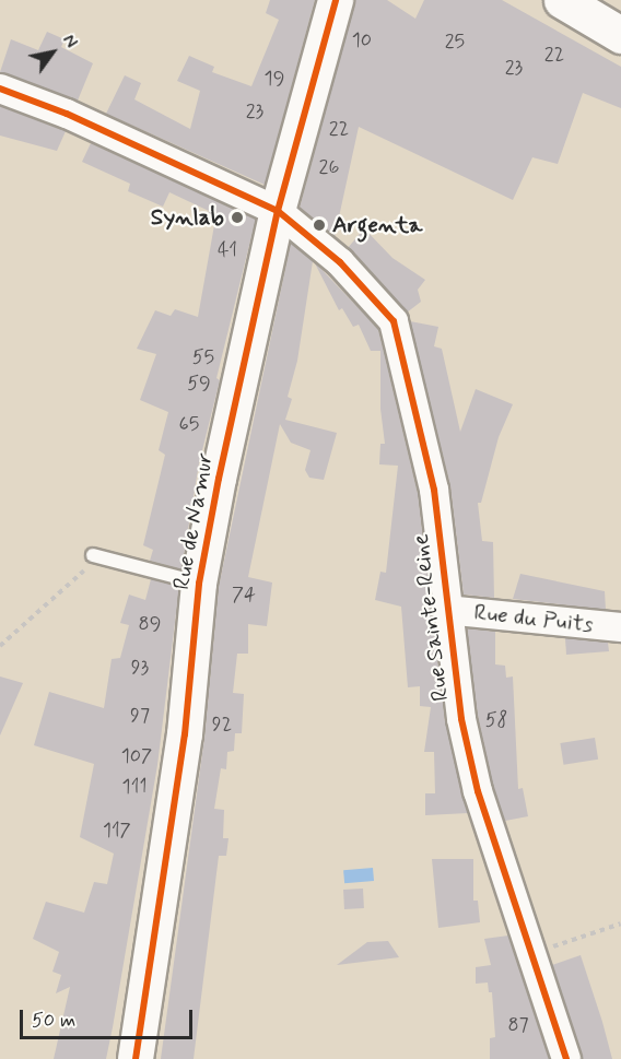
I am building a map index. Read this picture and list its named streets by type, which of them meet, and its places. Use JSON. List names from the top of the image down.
{
  "streets": {
    "street": ["Rue de Namur", "Rue Sainte-Reine", "Rue du Puits"]
  },
  "crossings": [
    ["Rue de Namur", "Rue Sainte-Reine"],
    ["Rue Sainte-Reine", "Rue du Puits"]
  ],
  "places": ["Synlab", "Argenta"],
  "house_numbers": [
    "10",
    "25",
    "22",
    "23",
    "19",
    "23",
    "22",
    "26",
    "41",
    "55",
    "59",
    "65",
    "74",
    "89",
    "93",
    "97",
    "58",
    "92",
    "107",
    "111",
    "117",
    "87"
  ],
  "scale_bar": "50 m",
  "north": "top right"
}
